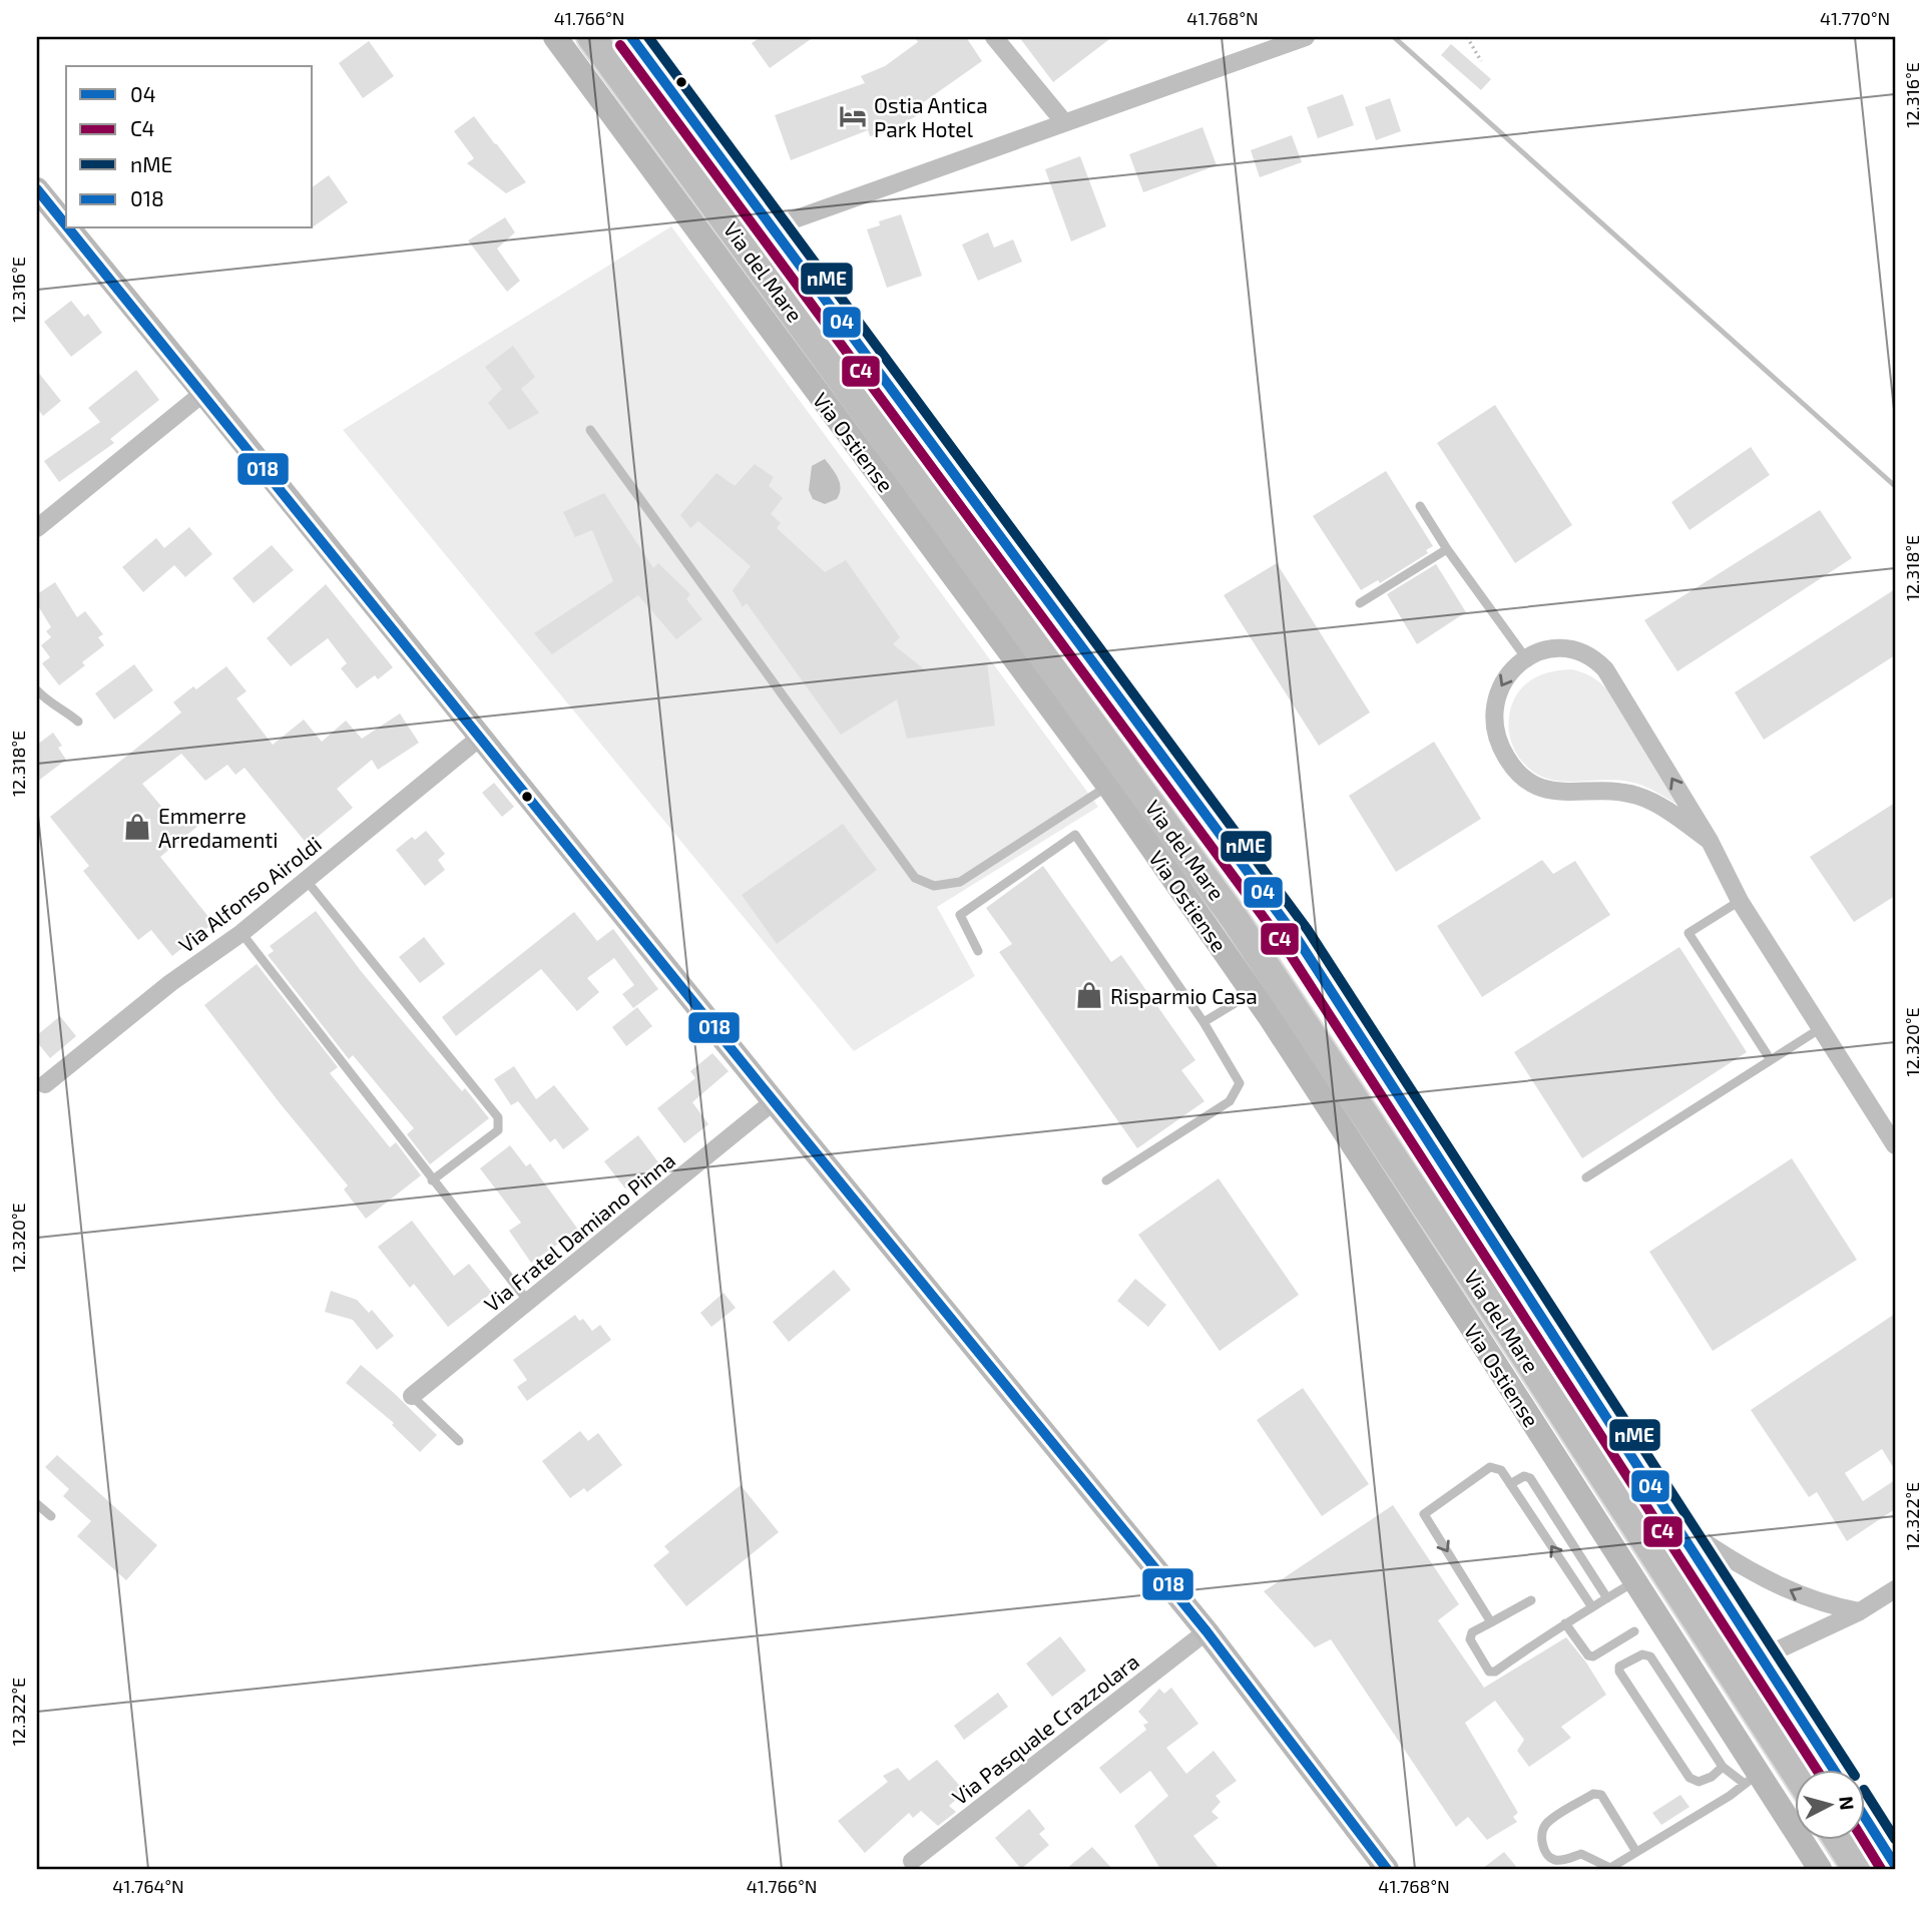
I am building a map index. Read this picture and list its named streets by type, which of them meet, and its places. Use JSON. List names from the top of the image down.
{
  "streets": {
    "main road": ["Via del Mare", "Via Ostiense"],
    "street": ["Via Alfonso Airoldi", "Via Fratel Damiano Pinna", "Via Pasquale Crazzolara"]
  },
  "places": {
    "hotel": ["Ostia Antica Park Hotel"],
    "shop": ["Emmerre Arredamenti", "Risparmio Casa"]
  },
  "lines": [
    "transit line 04",
    "transit line nME",
    "transit line C4",
    "transit line 018"
  ],
  "legend": [
    "04",
    "C4",
    "nME",
    "018"
  ],
  "north": "right",
  "coordinates": [
    "41.766°N",
    "41.768°N",
    "41.770°N",
    "12.316°E",
    "12.318°E",
    "12.320°E",
    "12.322°E",
    "41.764°N"
  ]
}
